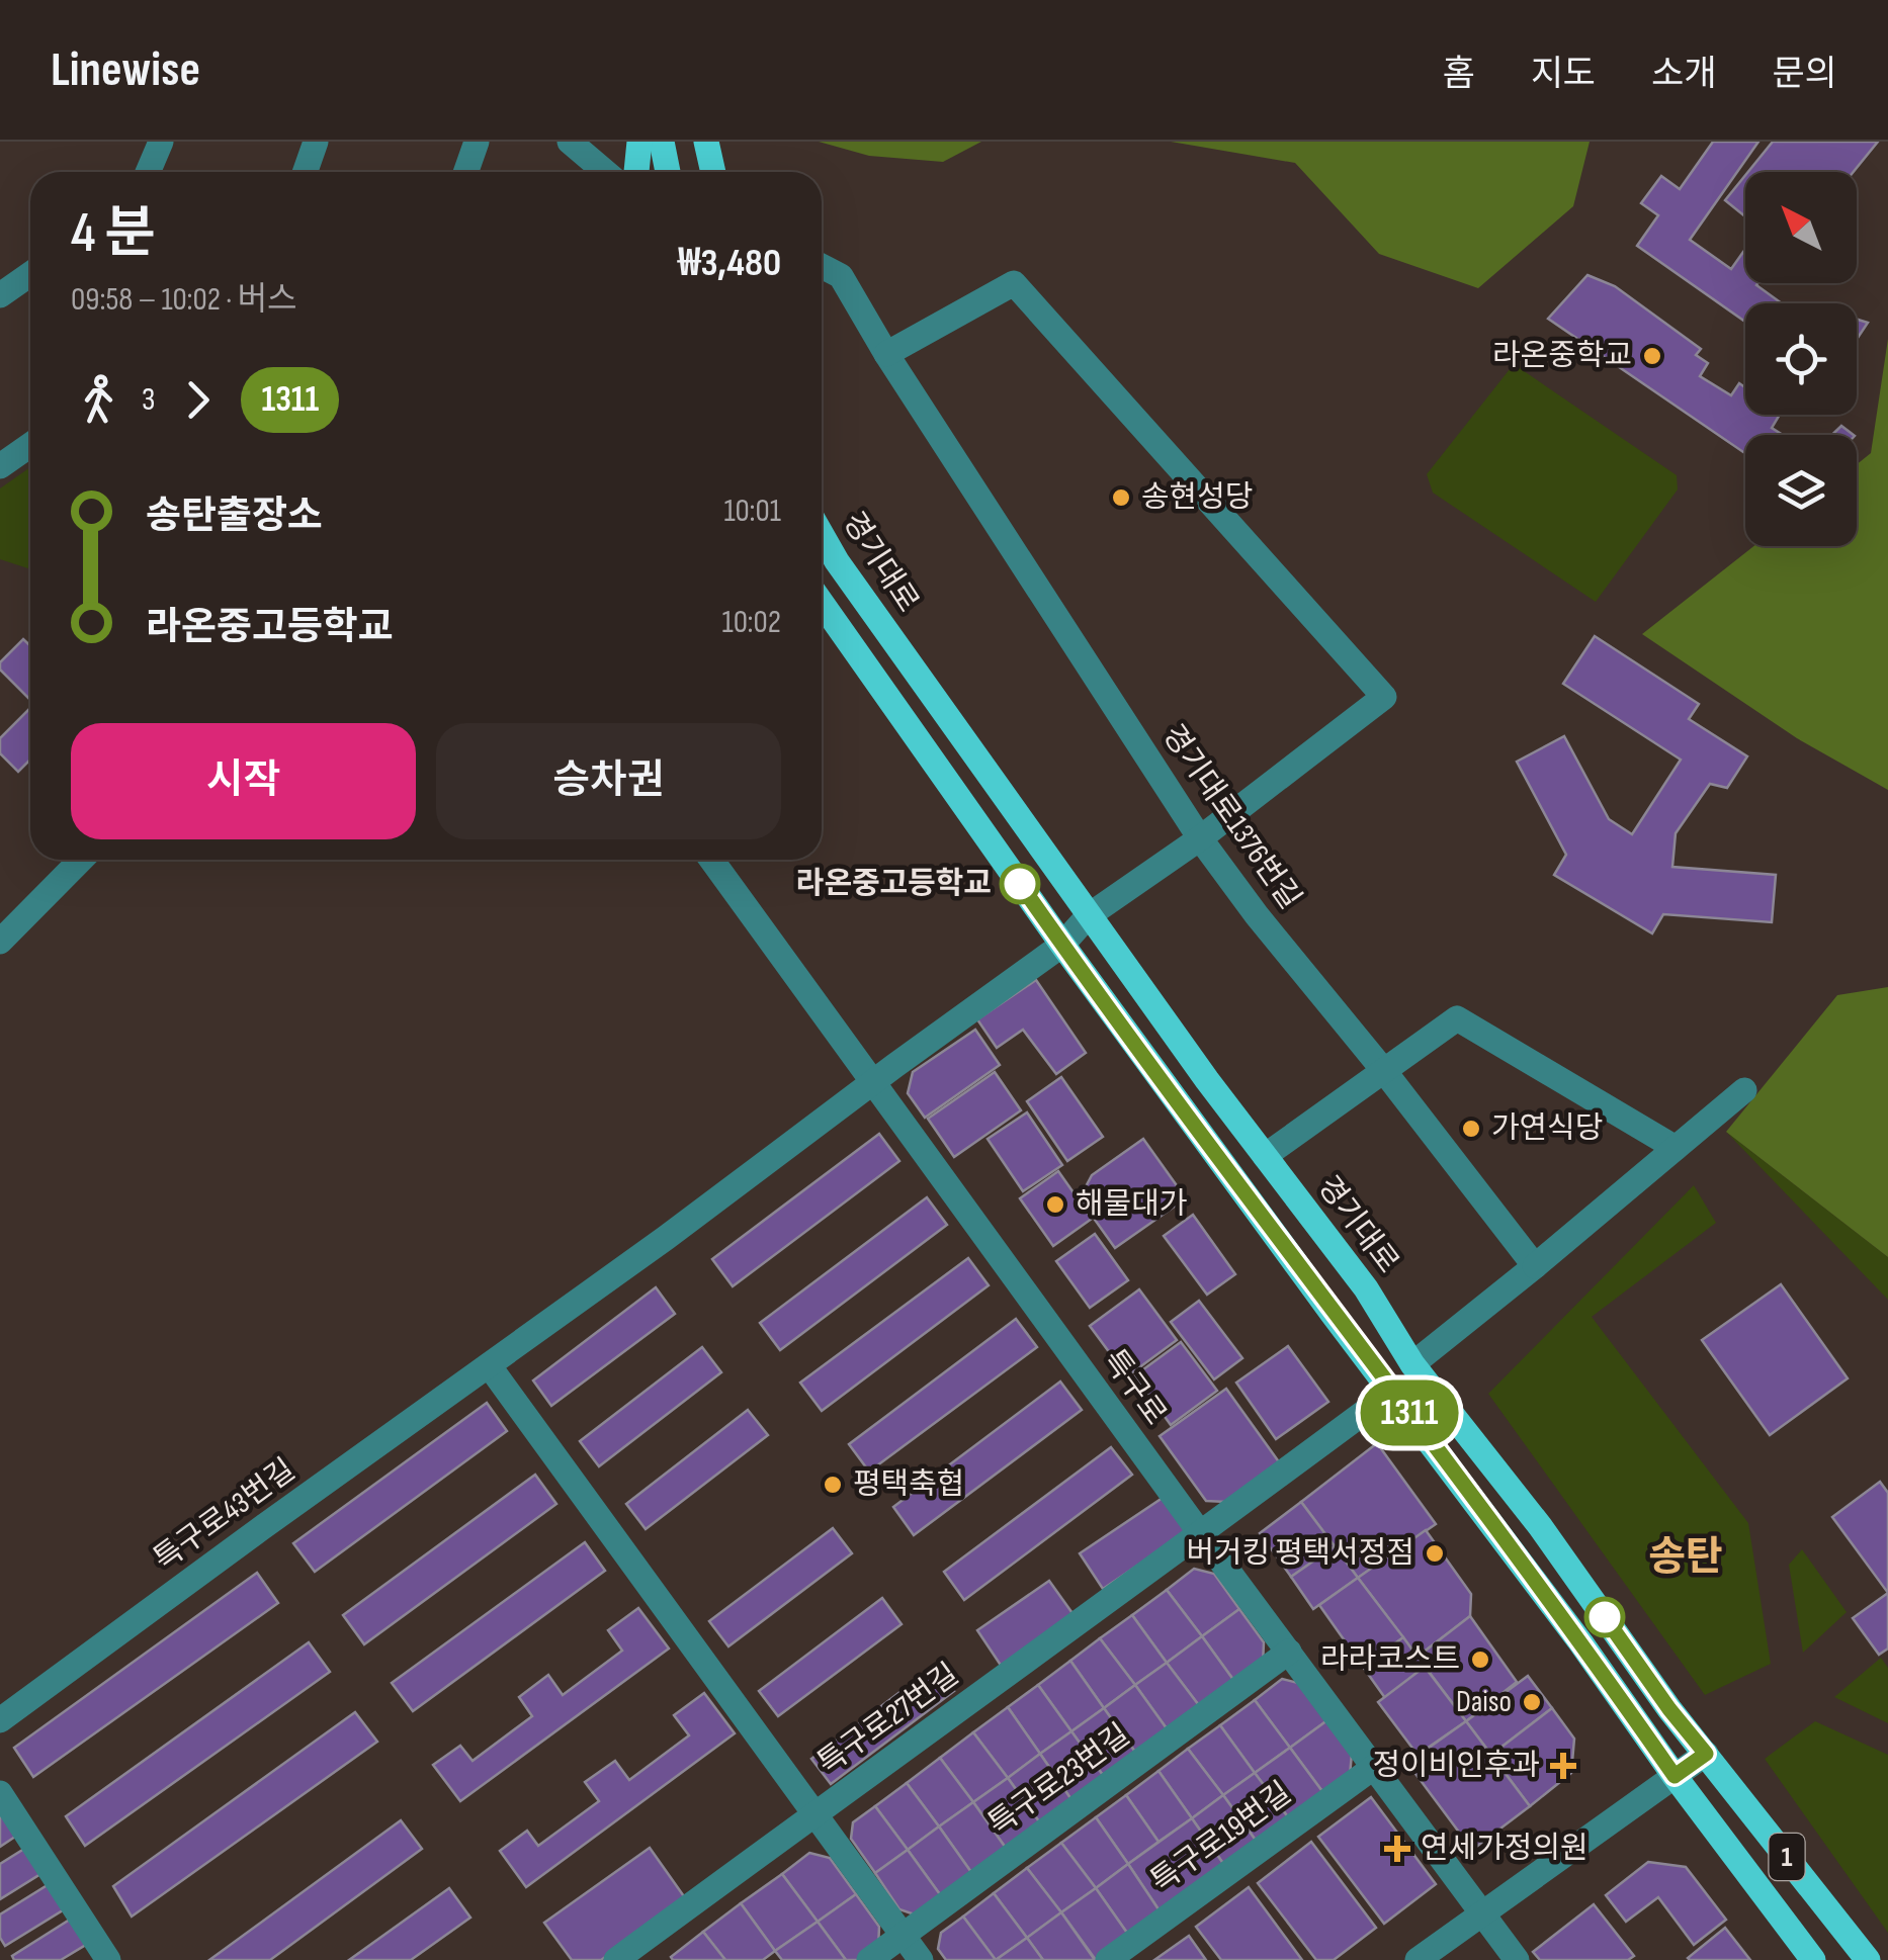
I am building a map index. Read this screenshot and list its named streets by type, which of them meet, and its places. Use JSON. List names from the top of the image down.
{
  "streets": {
    "main road": ["경기대로", "1"],
    "street": [
      "경기대로1376번길",
      "특구로",
      "특구로43번길",
      "특구로27번길",
      "특구로23번길",
      "특구로19번길"
    ]
  },
  "crossings": [
    ["경기대로", "특구로43번길"],
    ["경기대로1376번길", "특구로43번길"],
    ["특구로", "특구로43번길"],
    ["특구로", "특구로27번길"],
    ["특구로", "특구로23번길"],
    ["특구로", "특구로19번길"],
    ["특구로43번길", "1"],
    ["특구로27번길", "1"]
  ],
  "districts": ["송탄"],
  "places": {
    "other": [
      "라온중학교",
      "송현성당",
      "라온중고등학교",
      "가연식당",
      "해물대가",
      "평택축협",
      "버거킹 평택서정점",
      "라라코스트",
      "Daiso"
    ],
    "health": ["정이비인후과", "연세가정의원"]
  },
  "lines": ["bus line 1311"],
  "north": "top left",
  "page": {
    "header": "Linewise",
    "nav": [
      "홈",
      "지도",
      "소개",
      "문의"
    ],
    "on_map": "1311",
    "heading": ["4 분", "09:58 – 10:02 · 버스", "₩3,480"],
    "legs": ["3", "1311"],
    "list": [
      {
        "name": "송탄출장소",
        "value": "10:01"
      },
      {
        "name": "라온중고등학교",
        "value": "10:02"
      }
    ],
    "buttons": ["시작", "승차권"]
  }
}
